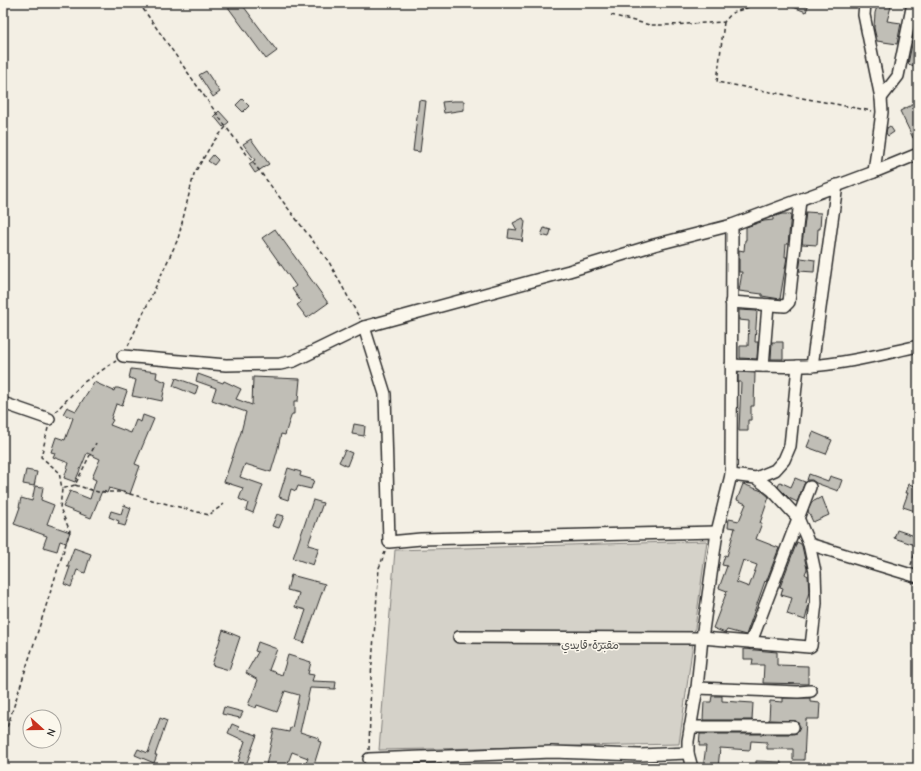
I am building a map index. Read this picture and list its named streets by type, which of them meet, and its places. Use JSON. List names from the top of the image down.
{
  "parks": ["مقبرة قايدي"],
  "north": "right"
}
